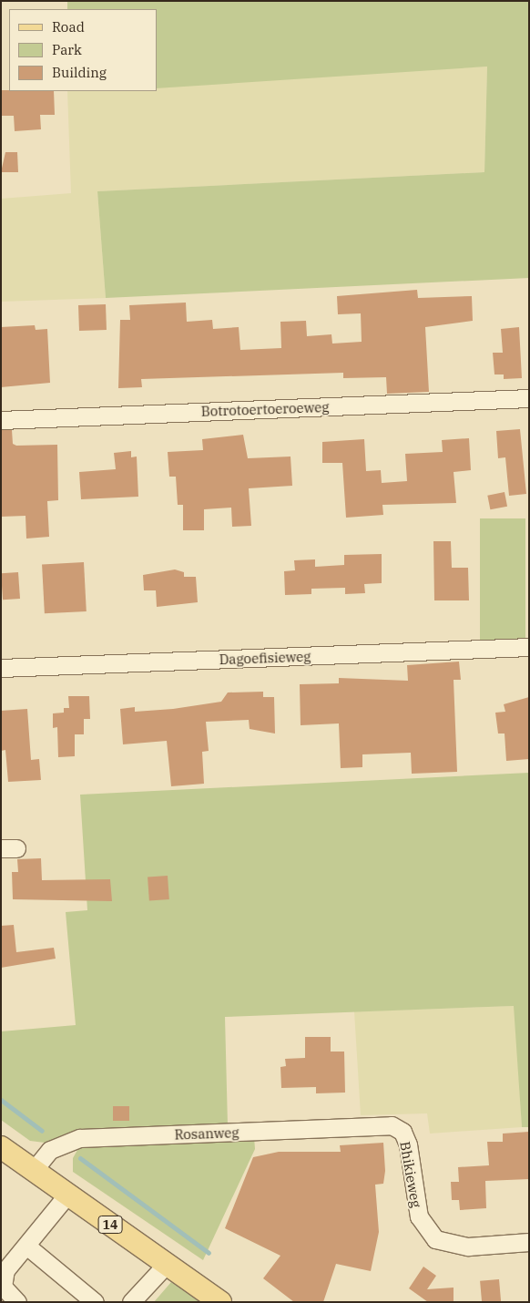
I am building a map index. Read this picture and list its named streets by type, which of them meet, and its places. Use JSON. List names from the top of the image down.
{
  "streets": {
    "main road": ["14"],
    "street": [
      "Botrotoertoeroeweg",
      "Dagoefisieweg",
      "Rosanweg",
      "Bhikieweg"
    ]
  },
  "crossings": [
    ["Rosanweg", "Bhikieweg"],
    ["Rosanweg", "14"]
  ],
  "legend": ["Road", "Park", "Building"]
}
